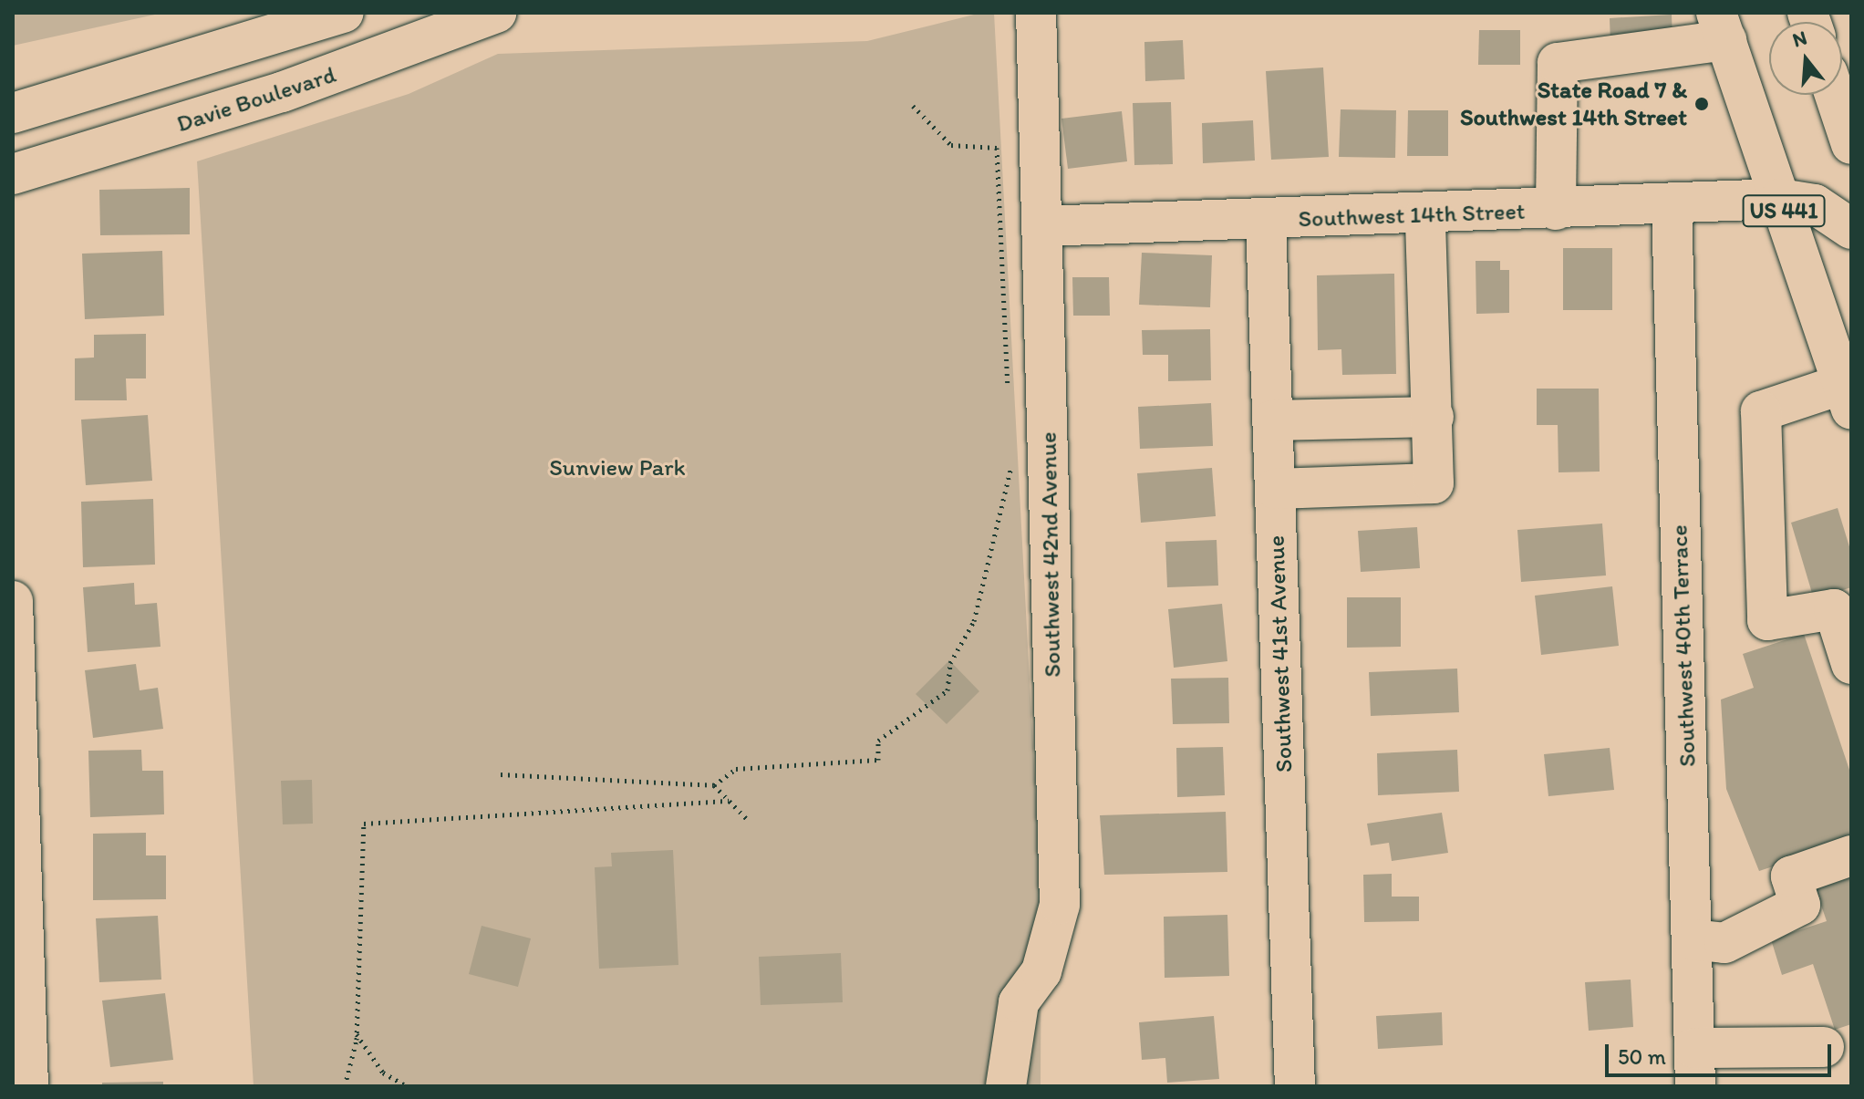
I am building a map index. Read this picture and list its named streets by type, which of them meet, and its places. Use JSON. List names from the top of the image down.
{
  "streets": {
    "street": [
      "Davie Boulevard",
      "US 441",
      "Southwest 14th Street",
      "Southwest 42nd Avenue",
      "Southwest 40th Terrace",
      "Southwest 41st Avenue"
    ]
  },
  "crossings": [
    ["US 441", "Southwest 14th Street"],
    ["Southwest 14th Street", "Southwest 42nd Avenue"],
    ["Southwest 14th Street", "Southwest 40th Terrace"],
    ["Southwest 14th Street", "Southwest 41st Avenue"]
  ],
  "parks": ["Sunview Park"],
  "places": ["State Road 7 & Southwest 14th Street"],
  "scale_bar": "50 m",
  "north": "top"
}
